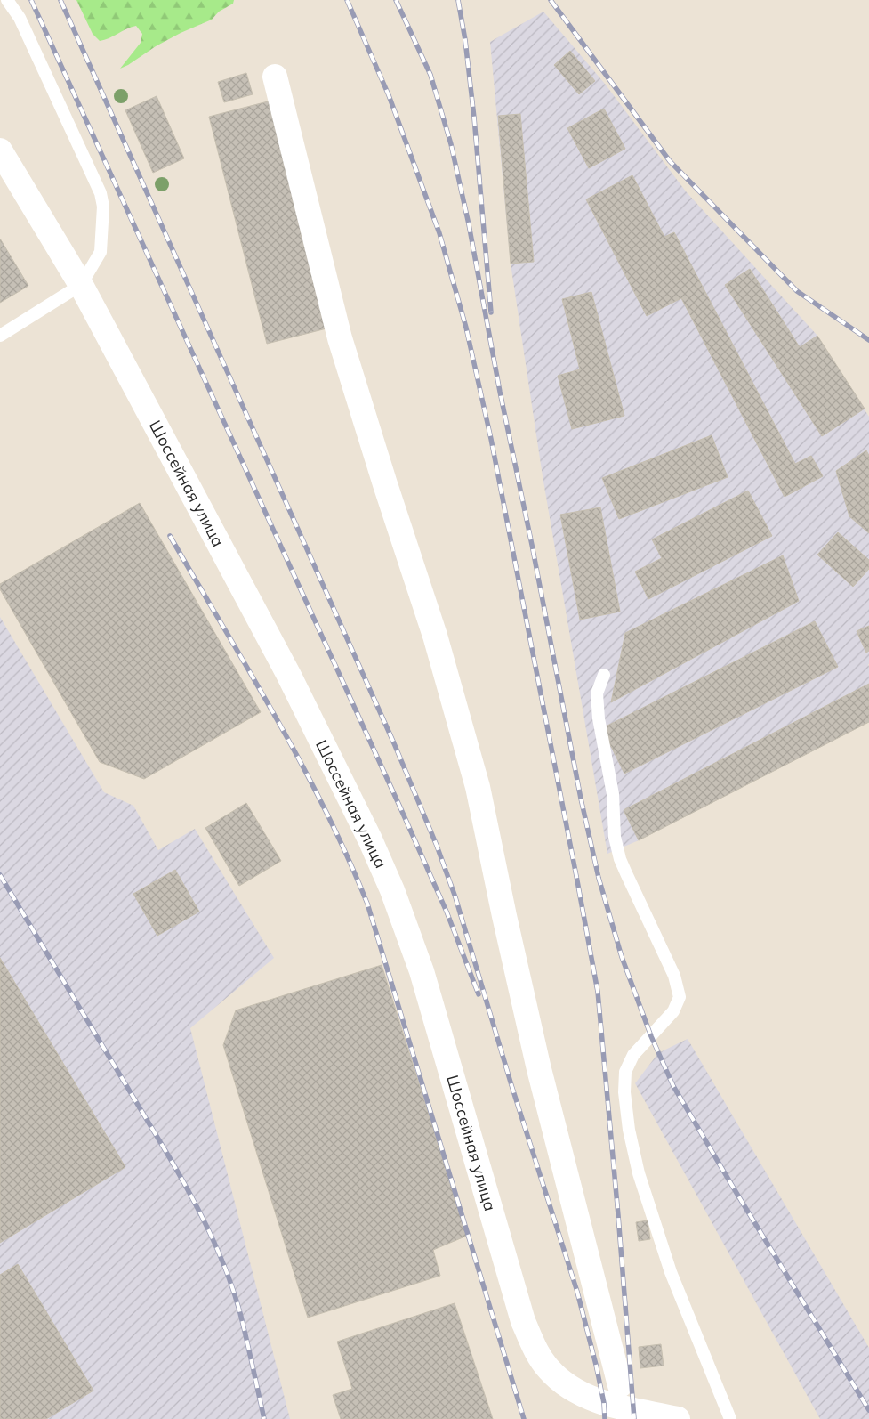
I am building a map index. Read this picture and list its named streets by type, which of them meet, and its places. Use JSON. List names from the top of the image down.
{
  "streets": {
    "street": ["Шоссейная улица"]
  }
}
